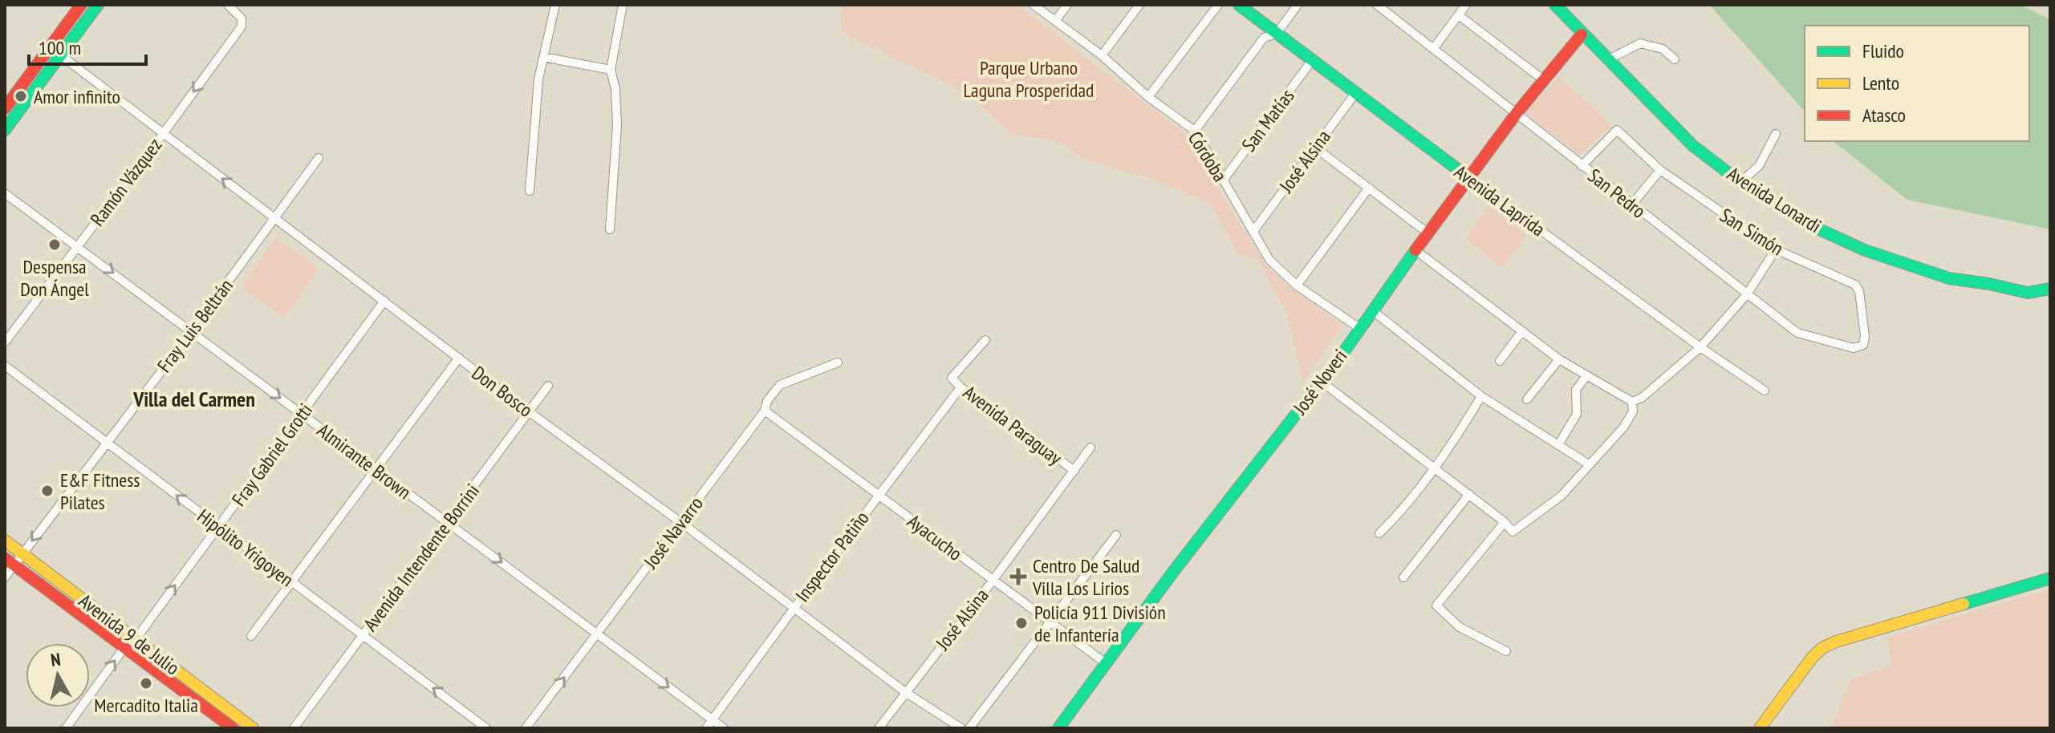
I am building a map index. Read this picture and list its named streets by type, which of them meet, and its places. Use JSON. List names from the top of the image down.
{
  "streets": {
    "street": [
      "San Matías",
      "Córdoba",
      "José Alsina",
      "Ramón Vázquez",
      "San Pedro",
      "Avenida Lonardi",
      "Avenida Laprida",
      "San Simón",
      "Fray Luis Beltrán",
      "José Noveri",
      "Don Bosco",
      "Avenida Paraguay",
      "Fray Gabriel Grotti",
      "Almirante Brown",
      "José Navarro",
      "Ayacucho",
      "Hipólito Yrigoyen",
      "Inspector Patiño",
      "Avenida Intendente Borrini",
      "Avenida 9 de Julio"
    ]
  },
  "crossings": [
    ["San Matías", "Córdoba"],
    ["San Matías", "Avenida Laprida"],
    ["Córdoba", "José Alsina"],
    ["Córdoba", "José Noveri"],
    ["José Alsina", "Avenida Laprida"],
    ["José Alsina", "Don Bosco"],
    ["José Alsina", "Avenida Paraguay"],
    ["José Alsina", "Ayacucho"],
    ["Ramón Vázquez", "Don Bosco"],
    ["Ramón Vázquez", "Almirante Brown"],
    ["San Pedro", "San Simón"],
    ["San Pedro", "José Noveri"],
    ["Avenida Lonardi", "José Noveri"],
    ["Avenida Laprida", "José Noveri"],
    ["Fray Luis Beltrán", "Don Bosco"],
    ["Fray Luis Beltrán", "Almirante Brown"],
    ["Fray Luis Beltrán", "Hipólito Yrigoyen"],
    ["Fray Luis Beltrán", "Avenida 9 de Julio"],
    ["José Noveri", "Ayacucho"],
    ["Don Bosco", "Fray Gabriel Grotti"],
    ["Don Bosco", "José Navarro"],
    ["Don Bosco", "Inspector Patiño"],
    ["Don Bosco", "Avenida Intendente Borrini"],
    ["Avenida Paraguay", "Inspector Patiño"],
    ["Fray Gabriel Grotti", "Almirante Brown"],
    ["Fray Gabriel Grotti", "Hipólito Yrigoyen"],
    ["Fray Gabriel Grotti", "Avenida 9 de Julio"],
    ["Almirante Brown", "José Navarro"],
    ["Almirante Brown", "Inspector Patiño"],
    ["Almirante Brown", "Avenida Intendente Borrini"],
    ["José Navarro", "Ayacucho"],
    ["Ayacucho", "Inspector Patiño"],
    ["Hipólito Yrigoyen", "Avenida Intendente Borrini"]
  ],
  "one_way": ["Fray Gabriel Grotti", "Almirante Brown", "Hipólito Yrigoyen"],
  "districts": ["Villa del Carmen"],
  "parks": ["Parque Urbano Laguna Prosperidad"],
  "places": {
    "other": [
      "Amor infinito",
      "Despensa Don Ángel",
      "E&F Fitness Pilates",
      "Policía 911 División de Infantería",
      "Mercadito Italia"
    ],
    "health": ["Centro De Salud Villa Los Lirios"]
  },
  "legend": ["Fluido", "Lento", "Atasco"],
  "scale_bar": "100 m",
  "north": "top"
}
